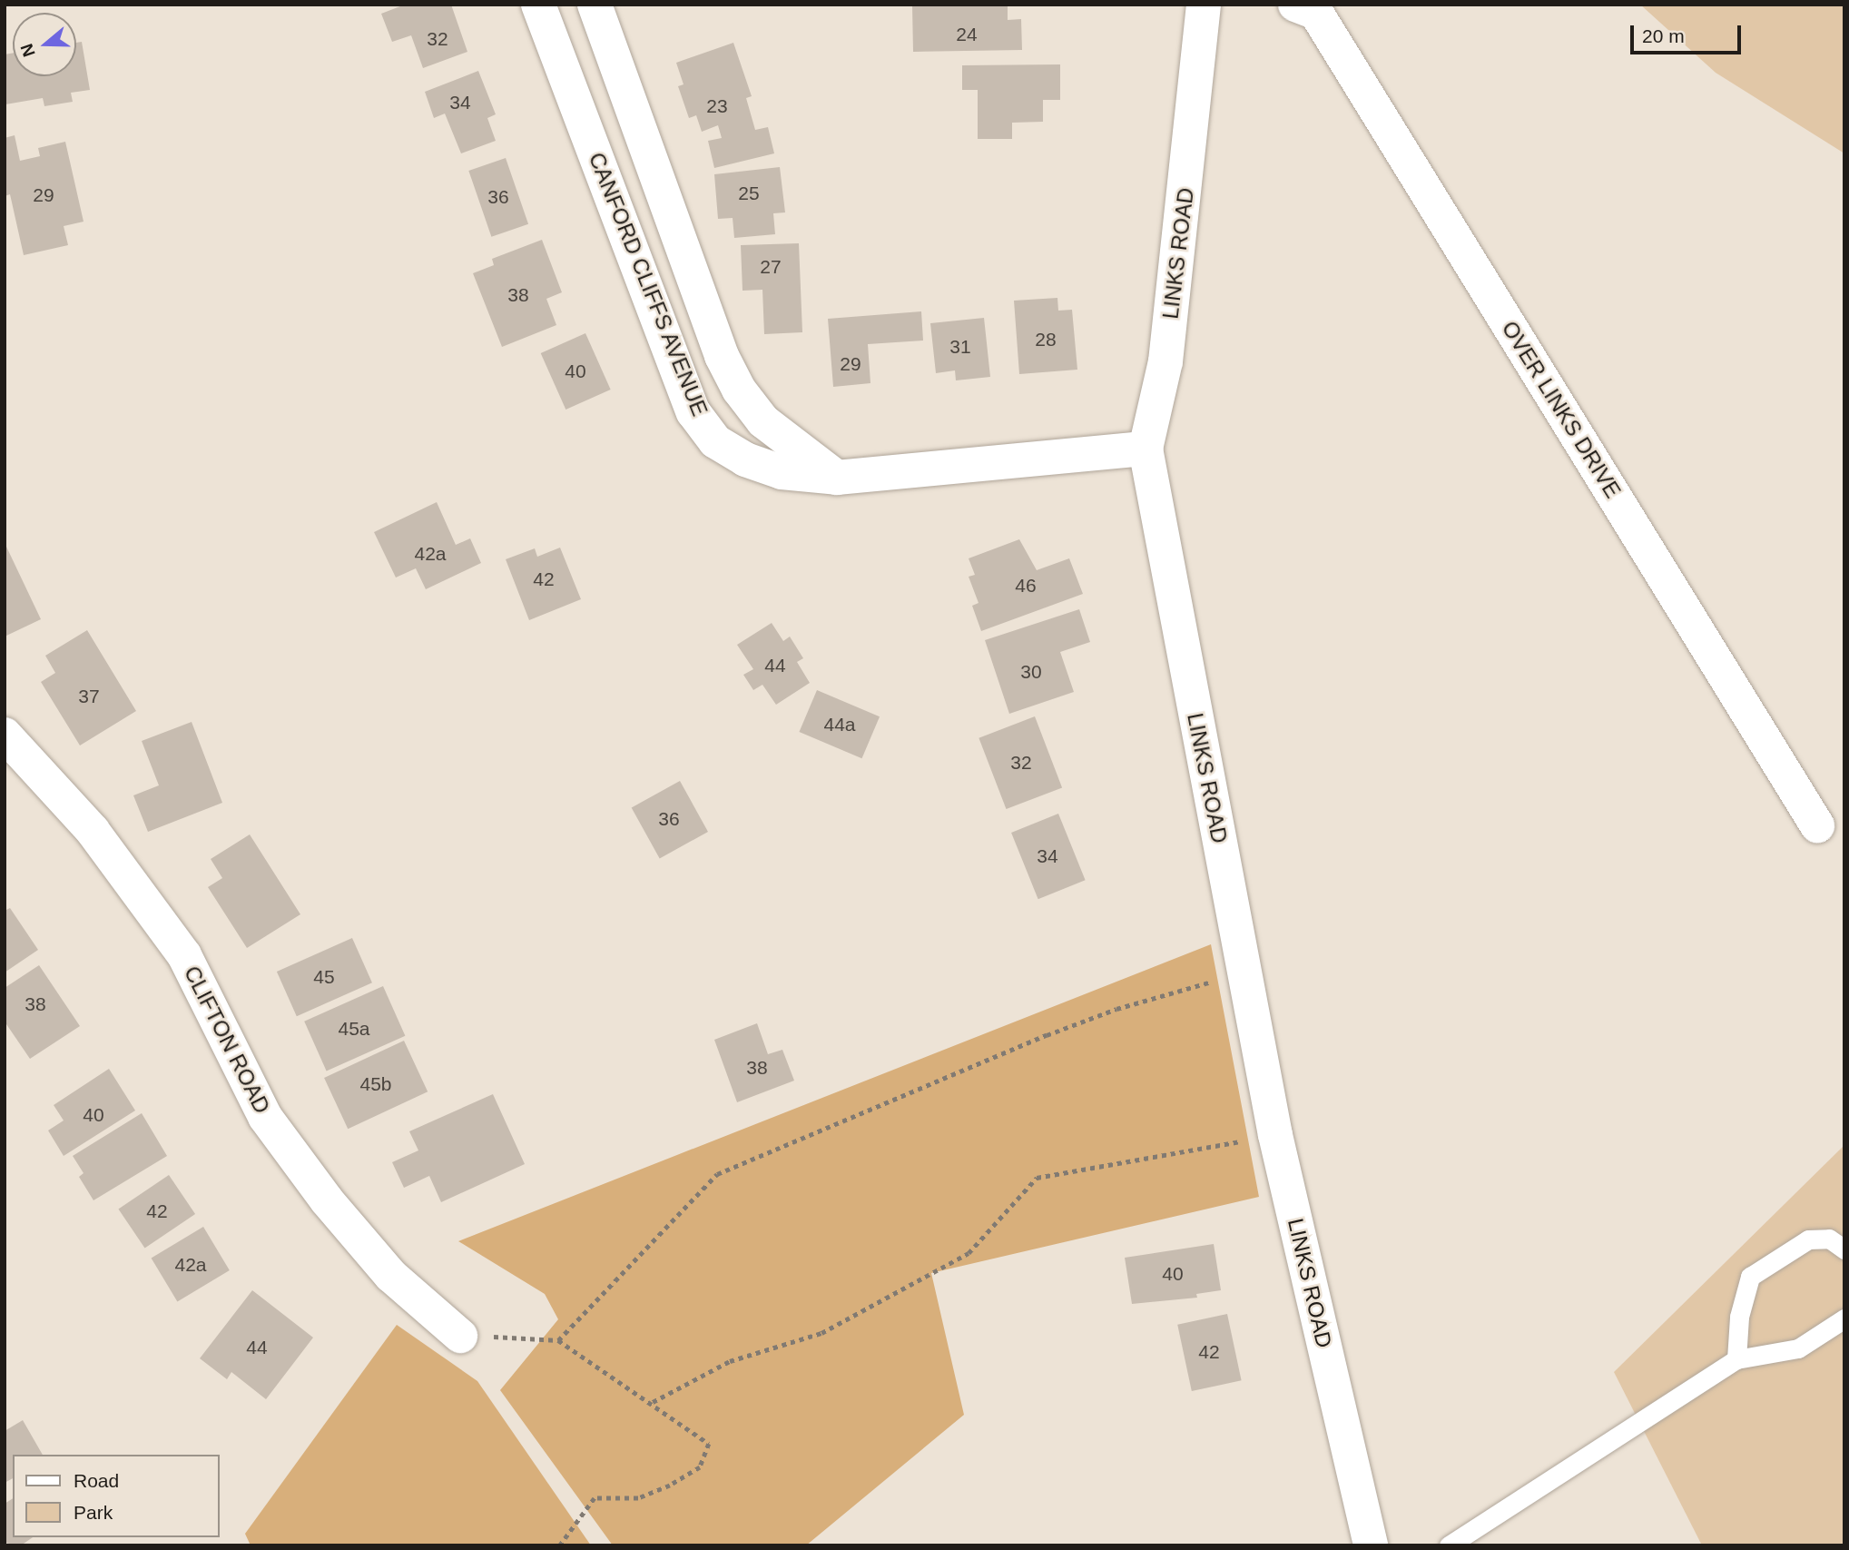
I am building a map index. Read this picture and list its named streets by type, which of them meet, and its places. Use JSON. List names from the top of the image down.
{
  "streets": {
    "street": [
      "LINKS ROAD",
      "CANFORD CLIFFS AVENUE",
      "OVER LINKS DRIVE",
      "CLIFTON ROAD"
    ]
  },
  "crossings": [
    ["LINKS ROAD", "CANFORD CLIFFS AVENUE"]
  ],
  "house_numbers": [
    "24",
    "32",
    "34",
    "23",
    "25",
    "29",
    "36",
    "27",
    "38",
    "28",
    "31",
    "29",
    "40",
    "42a",
    "42",
    "46",
    "44",
    "30",
    "37",
    "44a",
    "32",
    "36",
    "34",
    "45",
    "38",
    "45a",
    "38",
    "45b",
    "40",
    "42",
    "42a",
    "40",
    "44",
    "42"
  ],
  "legend": ["Road", "Park"],
  "scale_bar": "20 m",
  "north": "left"
}
